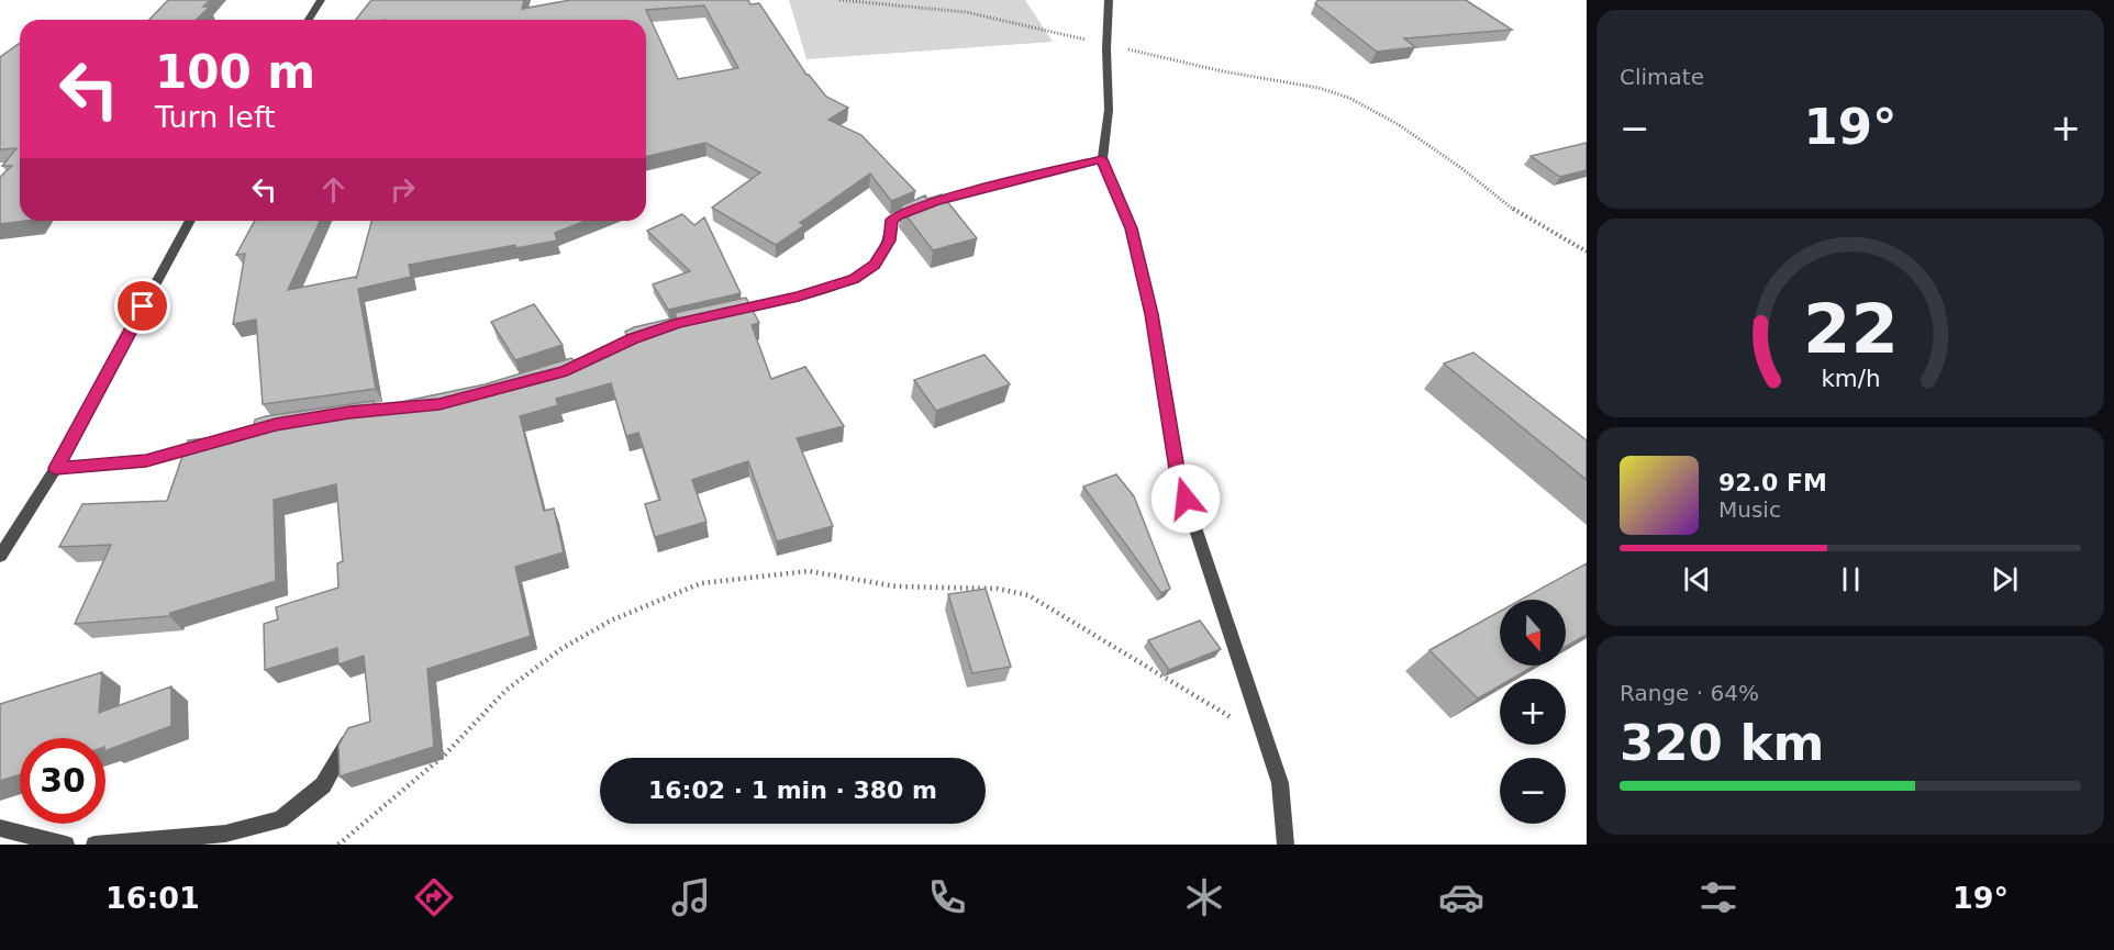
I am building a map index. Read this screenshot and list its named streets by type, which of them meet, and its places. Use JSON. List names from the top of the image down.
{
  "north": "bottom",
  "page": {
    "tile": [
      "Climate",
      ["Range · 64%", "320 km"]
    ],
    "turn": ["100 m", "Turn left"],
    "heat": ["−", "19°", "+"],
    "song": ["92.0 FM", "Music"],
    "map_buttons": ["+", "−"],
    "limit": "30",
    "trip": "16:02 · 1 min · 380 m",
    "tabs": ["16:01", "19°"],
    "gauge": ["22", "km/h"]
  }
}
